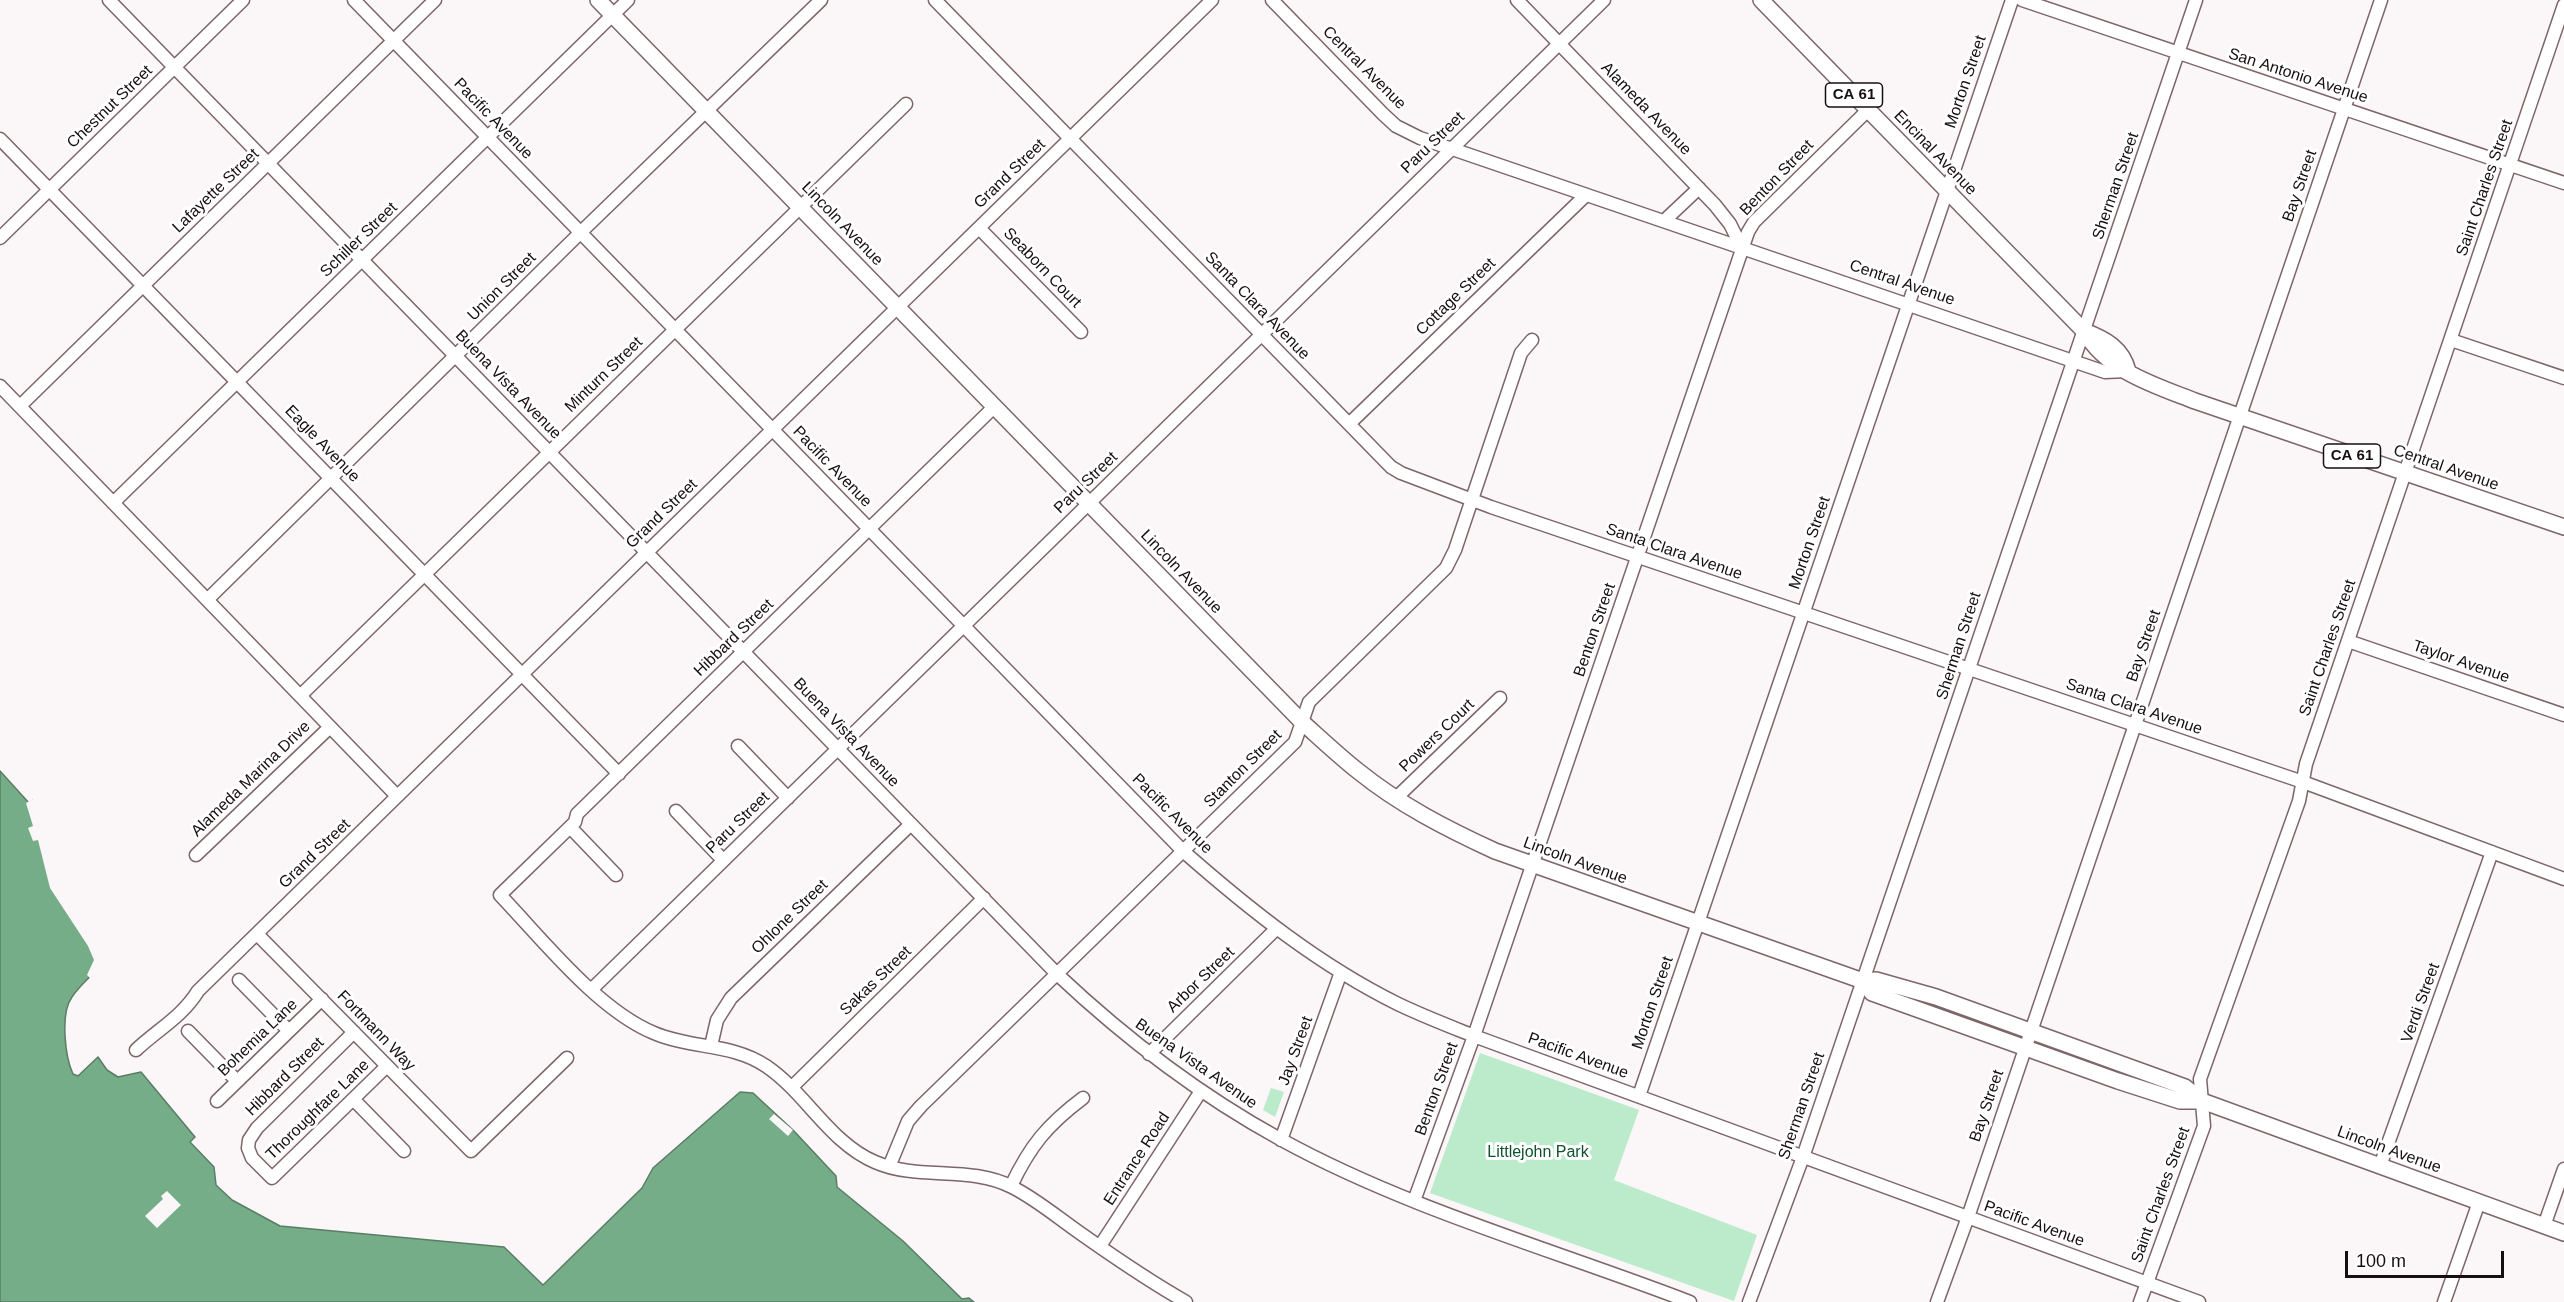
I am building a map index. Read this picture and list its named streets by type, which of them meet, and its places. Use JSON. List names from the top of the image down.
{
  "streets": {
    "main road": [
      "Central Avenue",
      "CA 61",
      "Encinal Avenue",
      "Lincoln Avenue"
    ],
    "street": [
      "San Antonio Avenue",
      "Morton Street",
      "Chestnut Street",
      "Alameda Avenue",
      "Pacific Avenue",
      "Paru Street",
      "Grand Street",
      "Benton Street",
      "Sherman Street",
      "Bay Street",
      "Saint Charles Street",
      "Lafayette Street",
      "Schiller Street",
      "Seaborn Court",
      "Union Street",
      "Cottage Street",
      "Santa Clara Avenue",
      "Minturn Street",
      "Buena Vista Avenue",
      "Eagle Avenue",
      "Hibbard Street",
      "Taylor Avenue",
      "Powers Court",
      "Stanton Street",
      "Alameda Marina Drive",
      "Ohlone Street",
      "Arbor Street",
      "Sakas Street",
      "Verdi Street",
      "Fortmann Way",
      "Bohemia Lane",
      "Jay Street",
      "Thoroughfare Lane",
      "Entrance Road"
    ]
  },
  "crossings": [
    ["Central Avenue", "Morton Street"],
    ["Central Avenue", "Alameda Avenue"],
    ["Central Avenue", "Paru Street"],
    ["Central Avenue", "Encinal Avenue"],
    ["Central Avenue", "Benton Street"],
    ["Central Avenue", "Sherman Street"],
    ["Central Avenue", "Bay Street"],
    ["Central Avenue", "Saint Charles Street"],
    ["Central Avenue", "Cottage Street"],
    ["San Antonio Avenue", "Sherman Street"],
    ["San Antonio Avenue", "Bay Street"],
    ["San Antonio Avenue", "Saint Charles Street"],
    ["Morton Street", "Pacific Avenue"],
    ["Morton Street", "Encinal Avenue"],
    ["Morton Street", "Lincoln Avenue"],
    ["Morton Street", "Santa Clara Avenue"],
    ["Chestnut Street", "Buena Vista Avenue"],
    ["Chestnut Street", "Eagle Avenue"],
    ["Alameda Avenue", "Paru Street"],
    ["Alameda Avenue", "Benton Street"],
    ["Pacific Avenue", "Paru Street"],
    ["Pacific Avenue", "Grand Street"],
    ["Pacific Avenue", "Benton Street"],
    ["Pacific Avenue", "Sherman Street"],
    ["Pacific Avenue", "Bay Street"],
    ["Pacific Avenue", "Saint Charles Street"],
    ["Pacific Avenue", "Lafayette Street"],
    ["Pacific Avenue", "Schiller Street"],
    ["Pacific Avenue", "Union Street"],
    ["Pacific Avenue", "Minturn Street"],
    ["Pacific Avenue", "Hibbard Street"],
    ["Pacific Avenue", "Stanton Street"],
    ["Pacific Avenue", "Arbor Street"],
    ["Pacific Avenue", "Jay Street"],
    ["Paru Street", "Lincoln Avenue"],
    ["Paru Street", "Santa Clara Avenue"],
    ["Paru Street", "Buena Vista Avenue"],
    ["Paru Street", "Hibbard Street"],
    ["Encinal Avenue", "Benton Street"],
    ["Encinal Avenue", "Sherman Street"],
    ["Grand Street", "Lincoln Avenue"],
    ["Grand Street", "Seaborn Court"],
    ["Grand Street", "Santa Clara Avenue"],
    ["Grand Street", "Buena Vista Avenue"],
    ["Grand Street", "Eagle Avenue"],
    ["Grand Street", "Fortmann Way"],
    ["Benton Street", "Lincoln Avenue"],
    ["Benton Street", "Santa Clara Avenue"],
    ["Benton Street", "Buena Vista Avenue"],
    ["Sherman Street", "Lincoln Avenue"],
    ["Sherman Street", "Santa Clara Avenue"],
    ["Bay Street", "Lincoln Avenue"],
    ["Bay Street", "Santa Clara Avenue"],
    ["Saint Charles Street", "Lincoln Avenue"],
    ["Saint Charles Street", "Santa Clara Avenue"],
    ["Saint Charles Street", "Taylor Avenue"],
    ["Lafayette Street", "Buena Vista Avenue"],
    ["Lafayette Street", "Eagle Avenue"],
    ["Lincoln Avenue", "Schiller Street"],
    ["Lincoln Avenue", "Union Street"],
    ["Lincoln Avenue", "Minturn Street"],
    ["Lincoln Avenue", "Hibbard Street"],
    ["Lincoln Avenue", "Powers Court"],
    ["Lincoln Avenue", "Stanton Street"],
    ["Lincoln Avenue", "Verdi Street"],
    ["Schiller Street", "Buena Vista Avenue"],
    ["Schiller Street", "Eagle Avenue"],
    ["Union Street", "Buena Vista Avenue"],
    ["Union Street", "Eagle Avenue"],
    ["Cottage Street", "Santa Clara Avenue"],
    ["Santa Clara Avenue", "Stanton Street"],
    ["Santa Clara Avenue", "Verdi Street"],
    ["Minturn Street", "Buena Vista Avenue"],
    ["Minturn Street", "Eagle Avenue"],
    ["Buena Vista Avenue", "Hibbard Street"],
    ["Buena Vista Avenue", "Stanton Street"],
    ["Buena Vista Avenue", "Ohlone Street"],
    ["Buena Vista Avenue", "Arbor Street"],
    ["Buena Vista Avenue", "Sakas Street"],
    ["Buena Vista Avenue", "Jay Street"],
    ["Buena Vista Avenue", "Entrance Road"],
    ["Eagle Avenue", "Hibbard Street"],
    ["Hibbard Street", "Fortmann Way"],
    ["Hibbard Street", "Thoroughfare Lane"],
    ["Fortmann Way", "Bohemia Lane"],
    ["Fortmann Way", "Thoroughfare Lane"]
  ],
  "parks": ["Littlejohn Park"],
  "scale_bar": "100 m"
}
